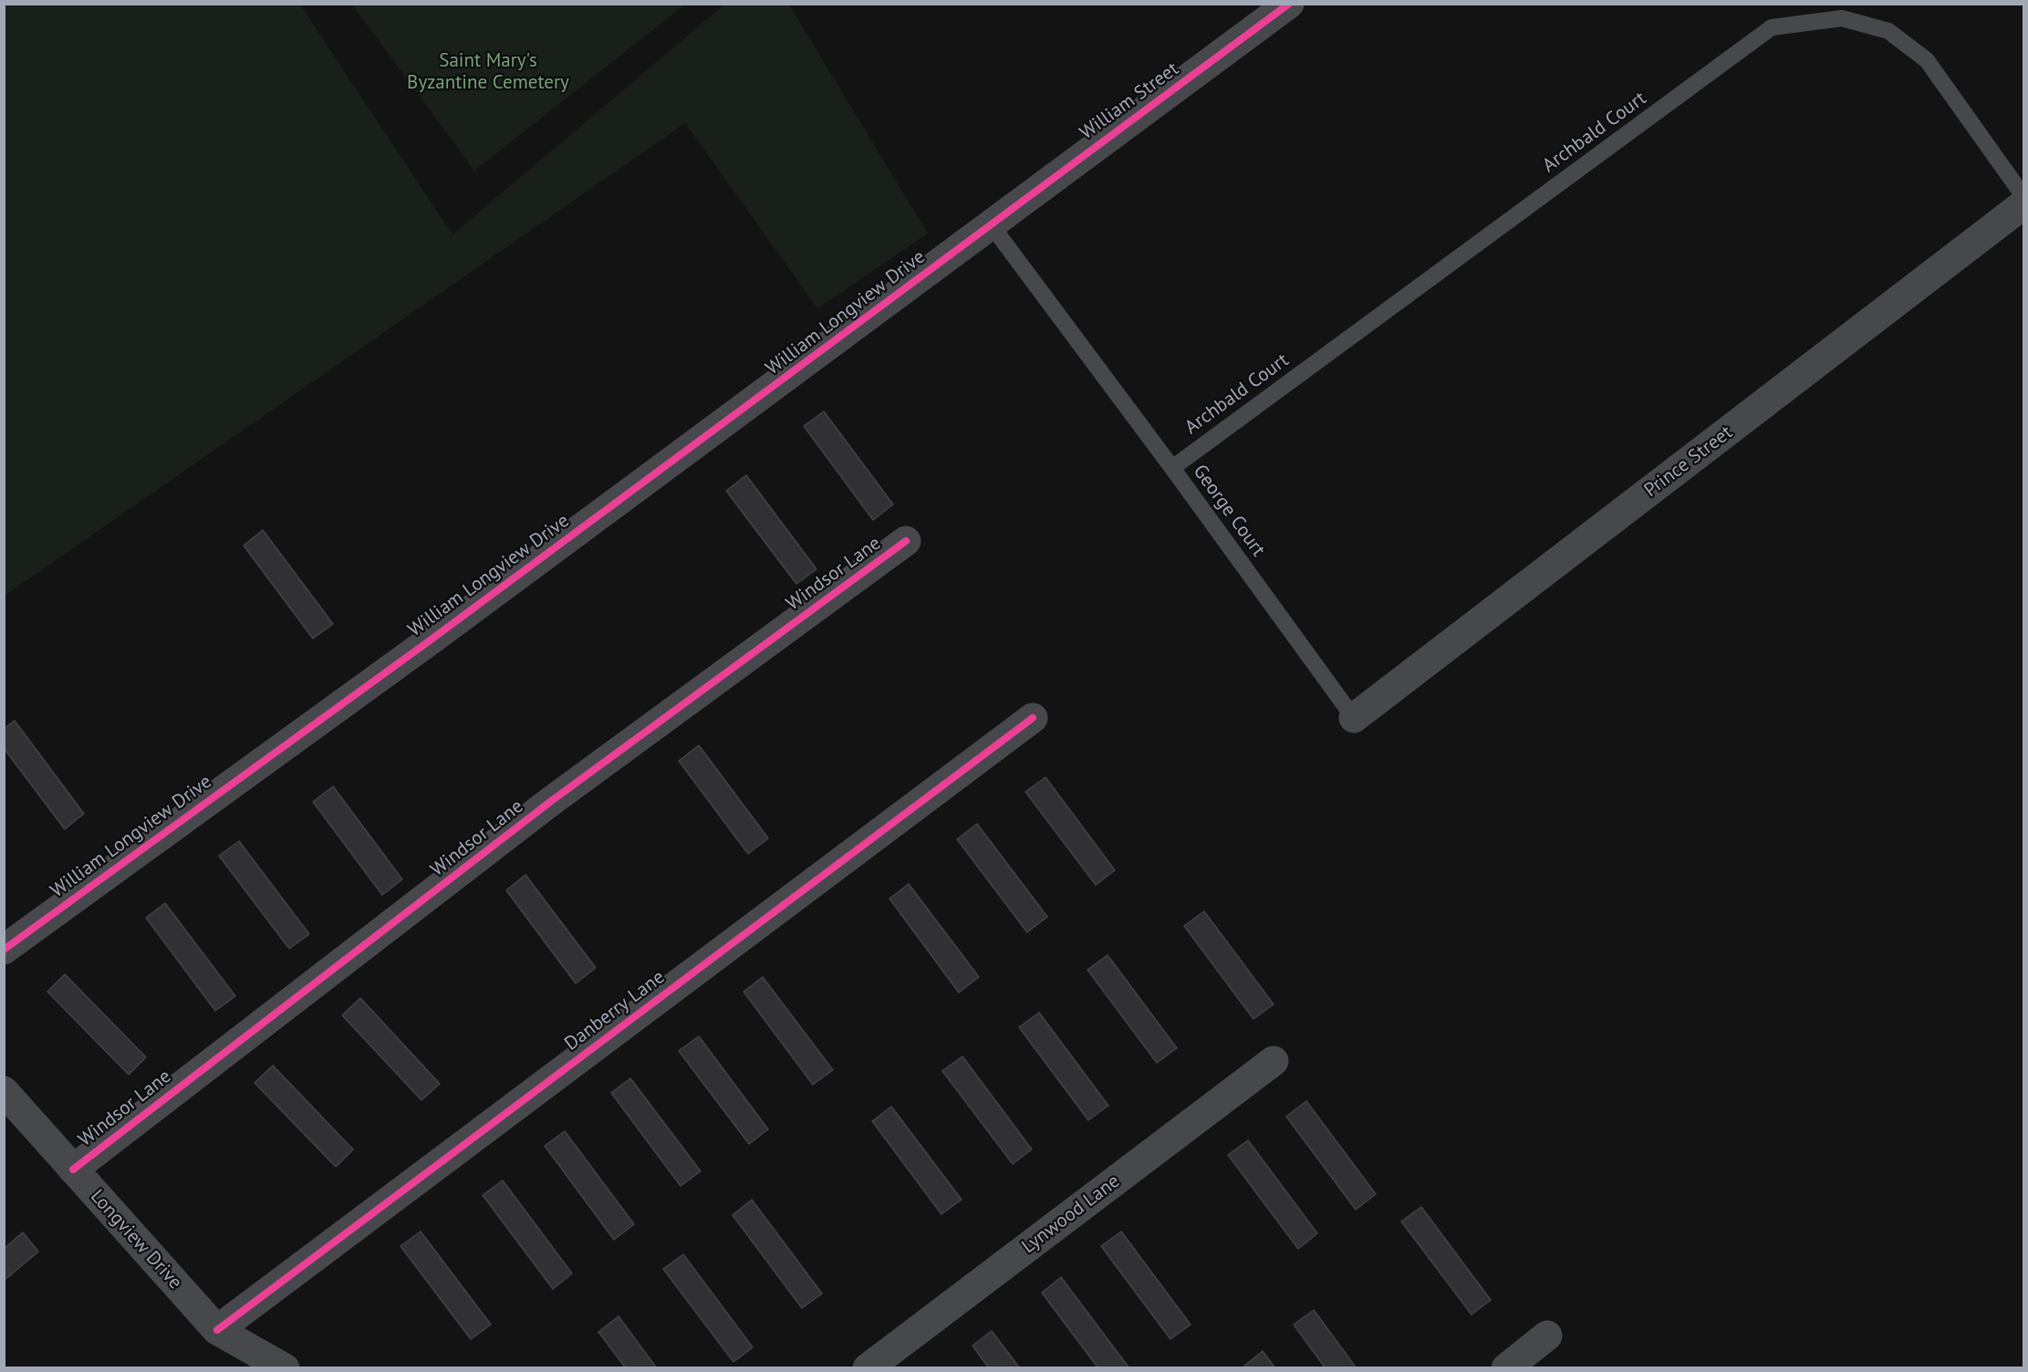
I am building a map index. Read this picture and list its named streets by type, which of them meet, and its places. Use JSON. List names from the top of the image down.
{
  "streets": {
    "street": [
      "William Street",
      "William Longview Drive",
      "Prince Street",
      "Windsor Lane",
      "Danberry Lane",
      "Lynwood Lane",
      "Longview Drive"
    ],
    "lane": ["Archbald Court", "George Court"]
  },
  "crossings": [
    ["William Street", "William Longview Drive"],
    ["William Street", "George Court"],
    ["Archbald Court", "George Court"],
    ["William Longview Drive", "George Court"],
    ["Prince Street", "George Court"],
    ["Windsor Lane", "Longview Drive"],
    ["Danberry Lane", "Longview Drive"]
  ],
  "parks": ["Saint Mary's Byzantine Cemetery"]
}
